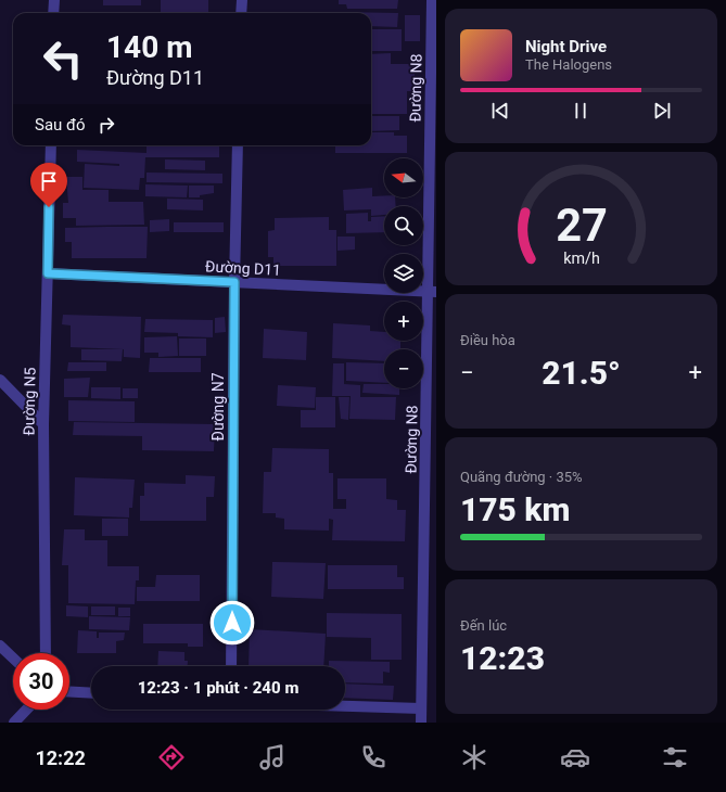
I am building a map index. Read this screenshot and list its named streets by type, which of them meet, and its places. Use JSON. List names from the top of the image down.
{
  "streets": {
    "street": [
      "Đường N8",
      "Đường D11",
      "Đường N5",
      "Đường N7"
    ]
  },
  "crossings": [
    ["Đường N8", "Đường D11"],
    ["Đường D11", "Đường N5"],
    ["Đường D11", "Đường N7"]
  ],
  "north": "left",
  "page": {
    "turn": ["140 m", "Đường D11"],
    "song": ["Night Drive", "The Halogens"],
    "then": "Sau đó",
    "map_buttons": ["+", "−"],
    "tile": [
      "Điều hòa",
      ["Quãng đường · 35%", "175 km"],
      ["Đến lúc", "12:23"]
    ],
    "heat": ["−", "21.5°", "+"],
    "limit": "30",
    "trip": "12:23 · 1 phút · 240 m",
    "tabs": "12:22",
    "gauge": ["27", "km/h"]
  }
}
